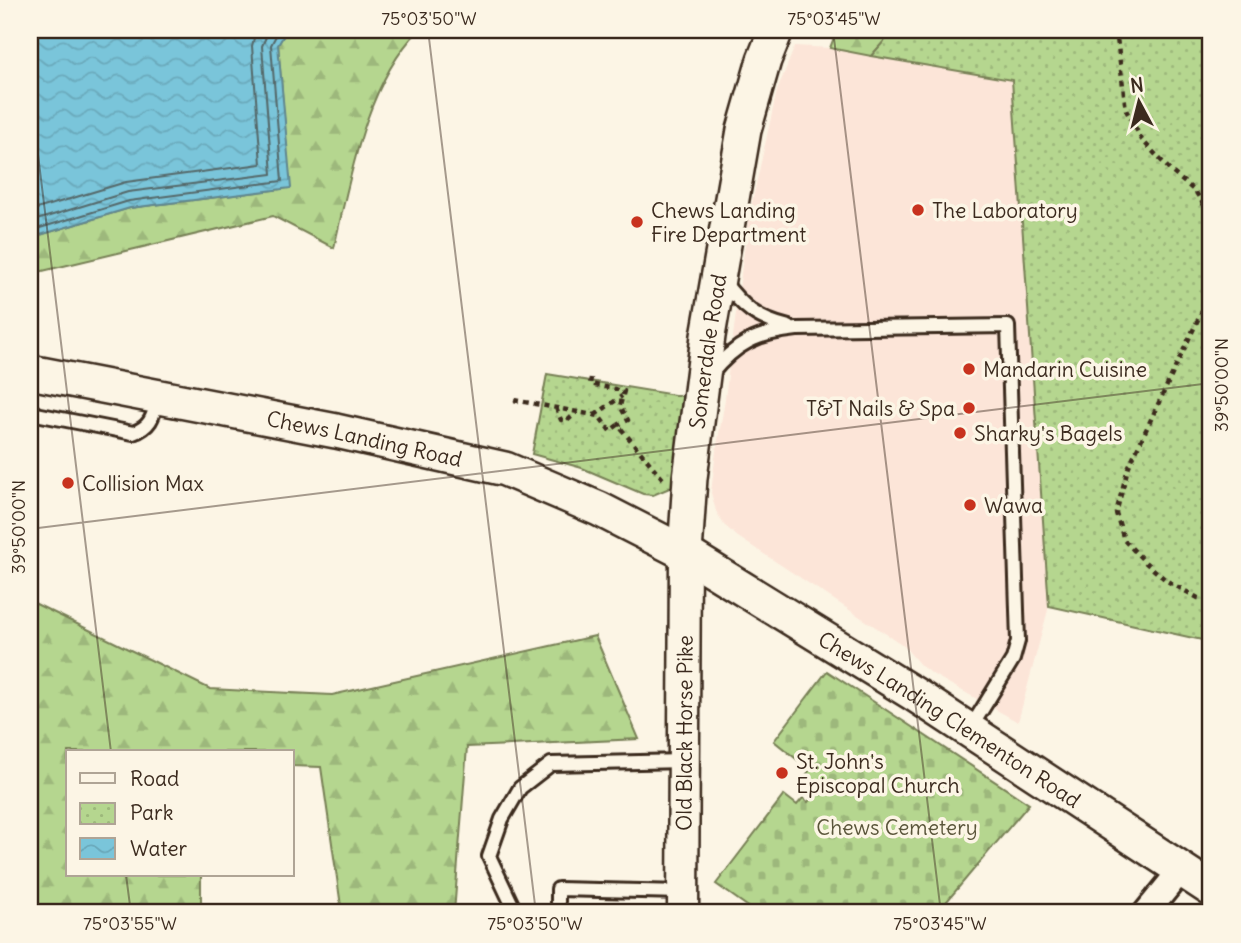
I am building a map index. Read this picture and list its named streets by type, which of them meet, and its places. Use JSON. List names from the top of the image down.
{
  "streets": {
    "main road": ["Somerdale Road", "Chews Landing Road", "Chews Landing Clementon Road"],
    "street": ["Old Black Horse Pike"]
  },
  "crossings": [
    ["Somerdale Road", "Chews Landing Road"],
    ["Somerdale Road", "Chews Landing Clementon Road"],
    ["Somerdale Road", "Old Black Horse Pike"],
    ["Chews Landing Road", "Chews Landing Clementon Road"],
    ["Chews Landing Road", "Old Black Horse Pike"],
    ["Chews Landing Clementon Road", "Old Black Horse Pike"]
  ],
  "parks": ["Chews Cemetery"],
  "places": [
    "The Laboratory",
    "Chews Landing Fire Department",
    "Mandarin Cuisine",
    "T&T Nails & Spa",
    "Sharky's Bagels",
    "Collision Max",
    "Wawa",
    "St. John's Episcopal Church"
  ],
  "legend": ["Road", "Park", "Water"],
  "north": "top",
  "coordinates": [
    "75°03'50\"W",
    "75°03'45\"W",
    "39°50'00\"N",
    "75°03'55\"W"
  ]
}
